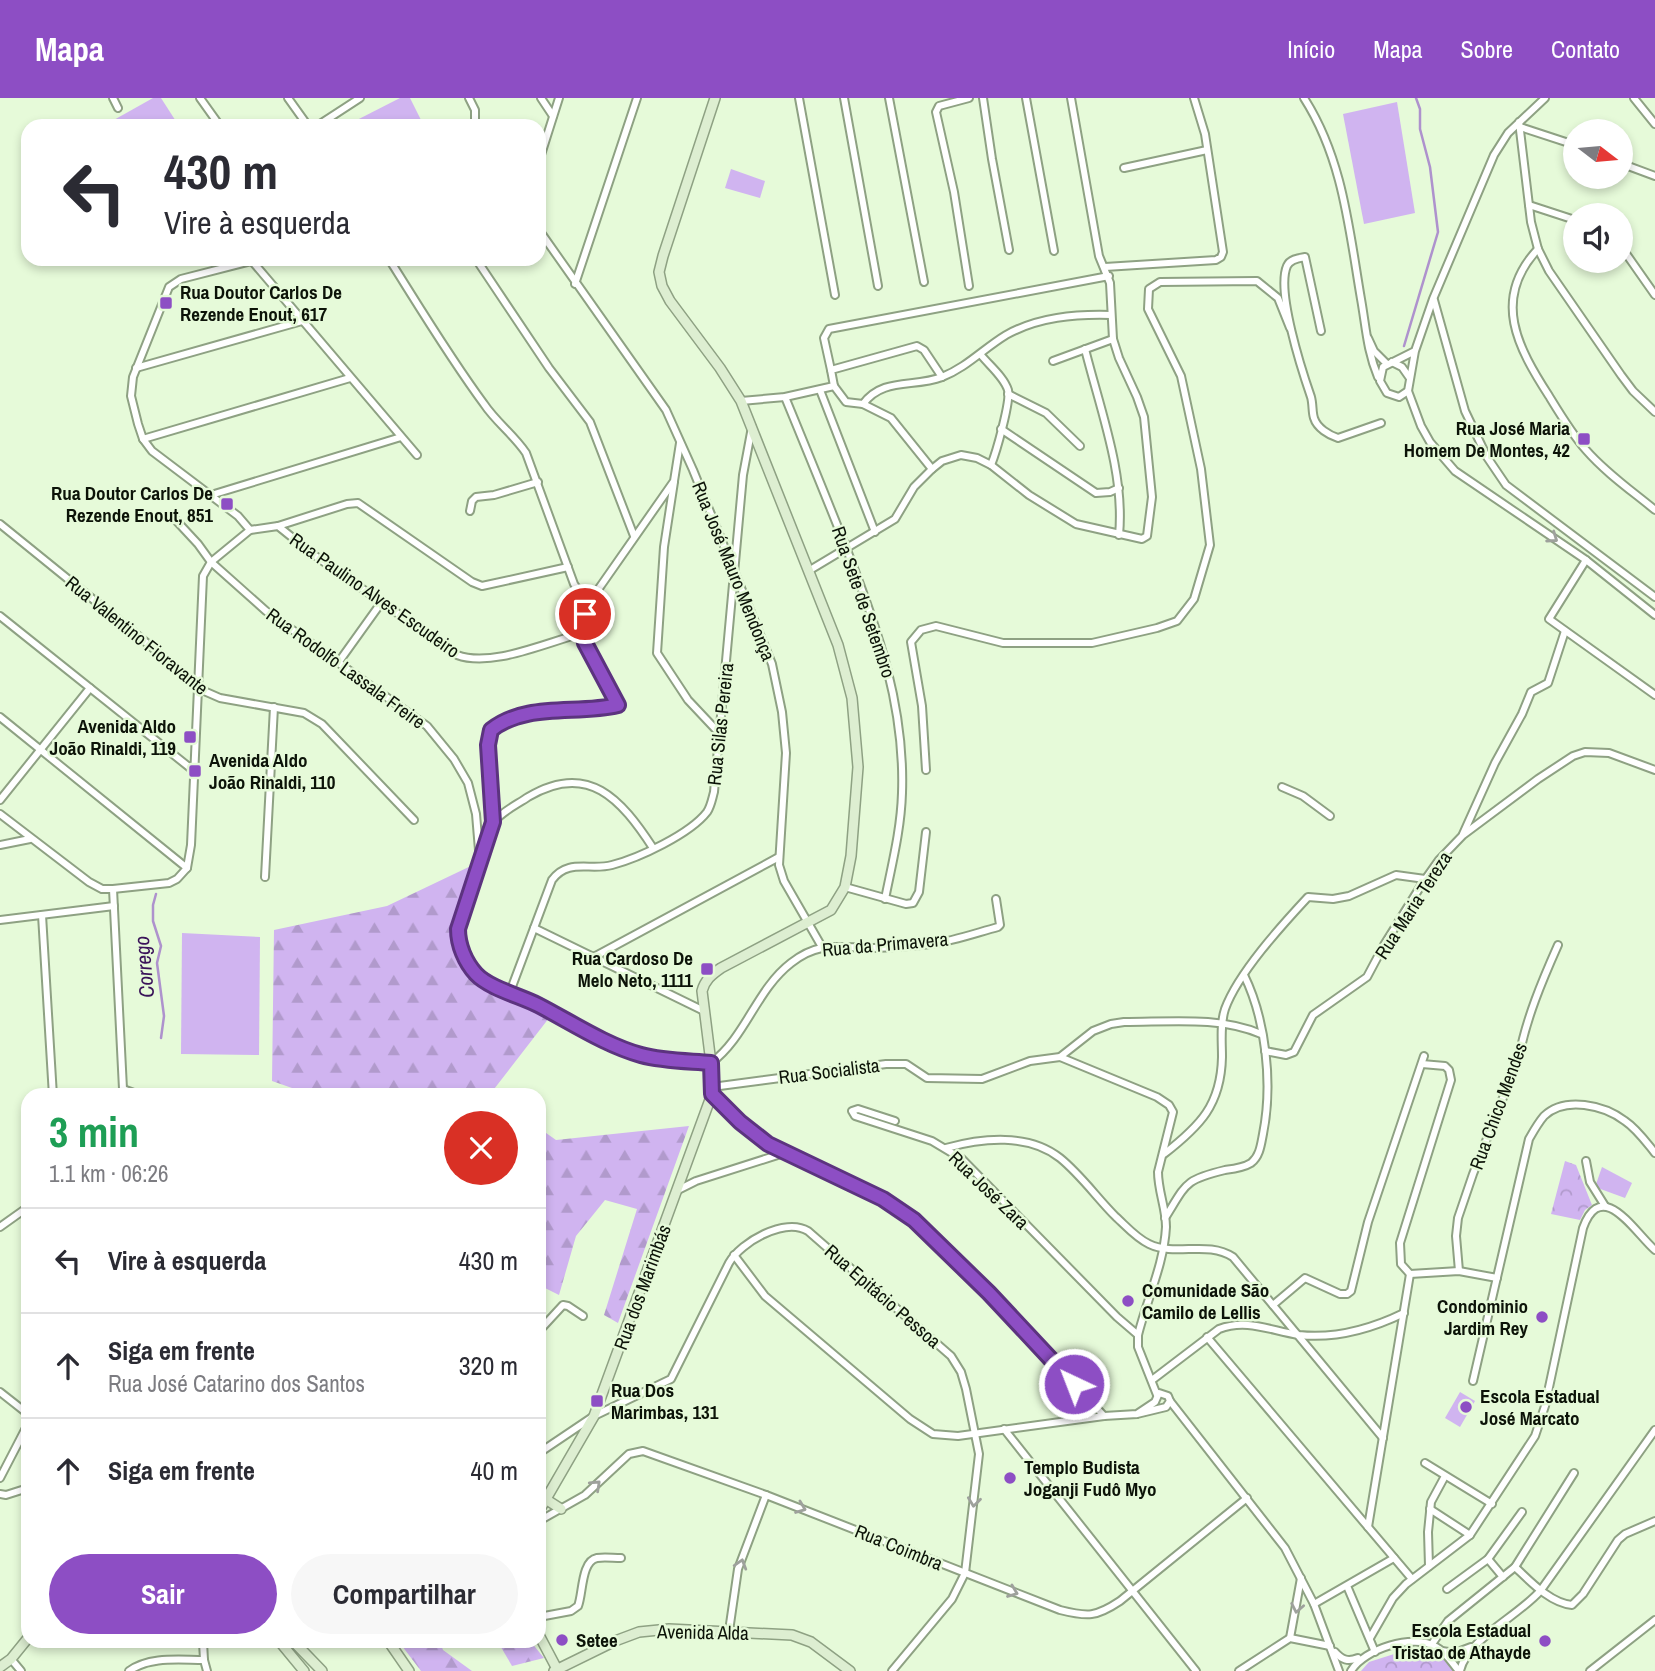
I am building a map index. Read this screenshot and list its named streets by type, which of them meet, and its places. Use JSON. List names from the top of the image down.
{
  "streets": {
    "main road": ["Rua dos Marimbás", "Avenida Alda"],
    "street": [
      "Rua José Mauro Mendonça",
      "Rua Paulino Alves Escudeiro",
      "Rua Sete de Setembro",
      "Rua Valentino Fioravante",
      "Rua Rodolfo Lassala Freire",
      "Rua Silas Pereira",
      "Rua Maria Tereza",
      "Rua da Primavera",
      "Rua Socialista",
      "Rua Chico Mendes",
      "Rua José Zara",
      "Rua Epitácio Pessoa",
      "Rua Coimbra"
    ]
  },
  "crossings": [
    ["Rua José Mauro Mendonça", "Rua Silas Pereira"],
    ["Rua José Mauro Mendonça", "Rua da Primavera"],
    ["Rua Socialista", "Rua dos Marimbás"],
    ["Rua Epitácio Pessoa", "Rua Coimbra"]
  ],
  "one_way": ["Rua Coimbra"],
  "water": ["Corrego"],
  "places": {
    "transit": [
      "Rua Doutor Carlos De Rezende Enout, 617",
      "Rua José Maria Homem De Montes, 42",
      "Rua Doutor Carlos De Rezende Enout, 851",
      "Avenida Aldo João Rinaldi, 119",
      "Avenida Aldo João Rinaldi, 110",
      "Rua Cardoso De Melo Neto, 1111",
      "Rua Dos Marimbas, 131"
    ],
    "other": [
      "Comunidade São Camilo de Lellis",
      "Condominio Jardim Rey",
      "Escola Estadual José Marcato",
      "Templo Budista Joganji Fudô Myo",
      "Setee",
      "Escola Estadual Tristao de Athayde"
    ]
  },
  "north": "right",
  "page": {
    "header": "Mapa",
    "nav": [
      "Início",
      "Mapa",
      "Sobre",
      "Contato"
    ],
    "turn": ["430 m", "Vire à esquerda"],
    "heading": ["3 min", "1.1 km · 06:26"],
    "list": [
      {
        "name": "Vire à esquerda",
        "value": "430 m"
      },
      {
        "name": "Siga em frente",
        "note": "Rua José Catarino dos Santos",
        "value": "320 m"
      },
      {
        "name": "Siga em frente",
        "value": "40 m"
      }
    ],
    "buttons": ["Sair", "Compartilhar"]
  }
}
